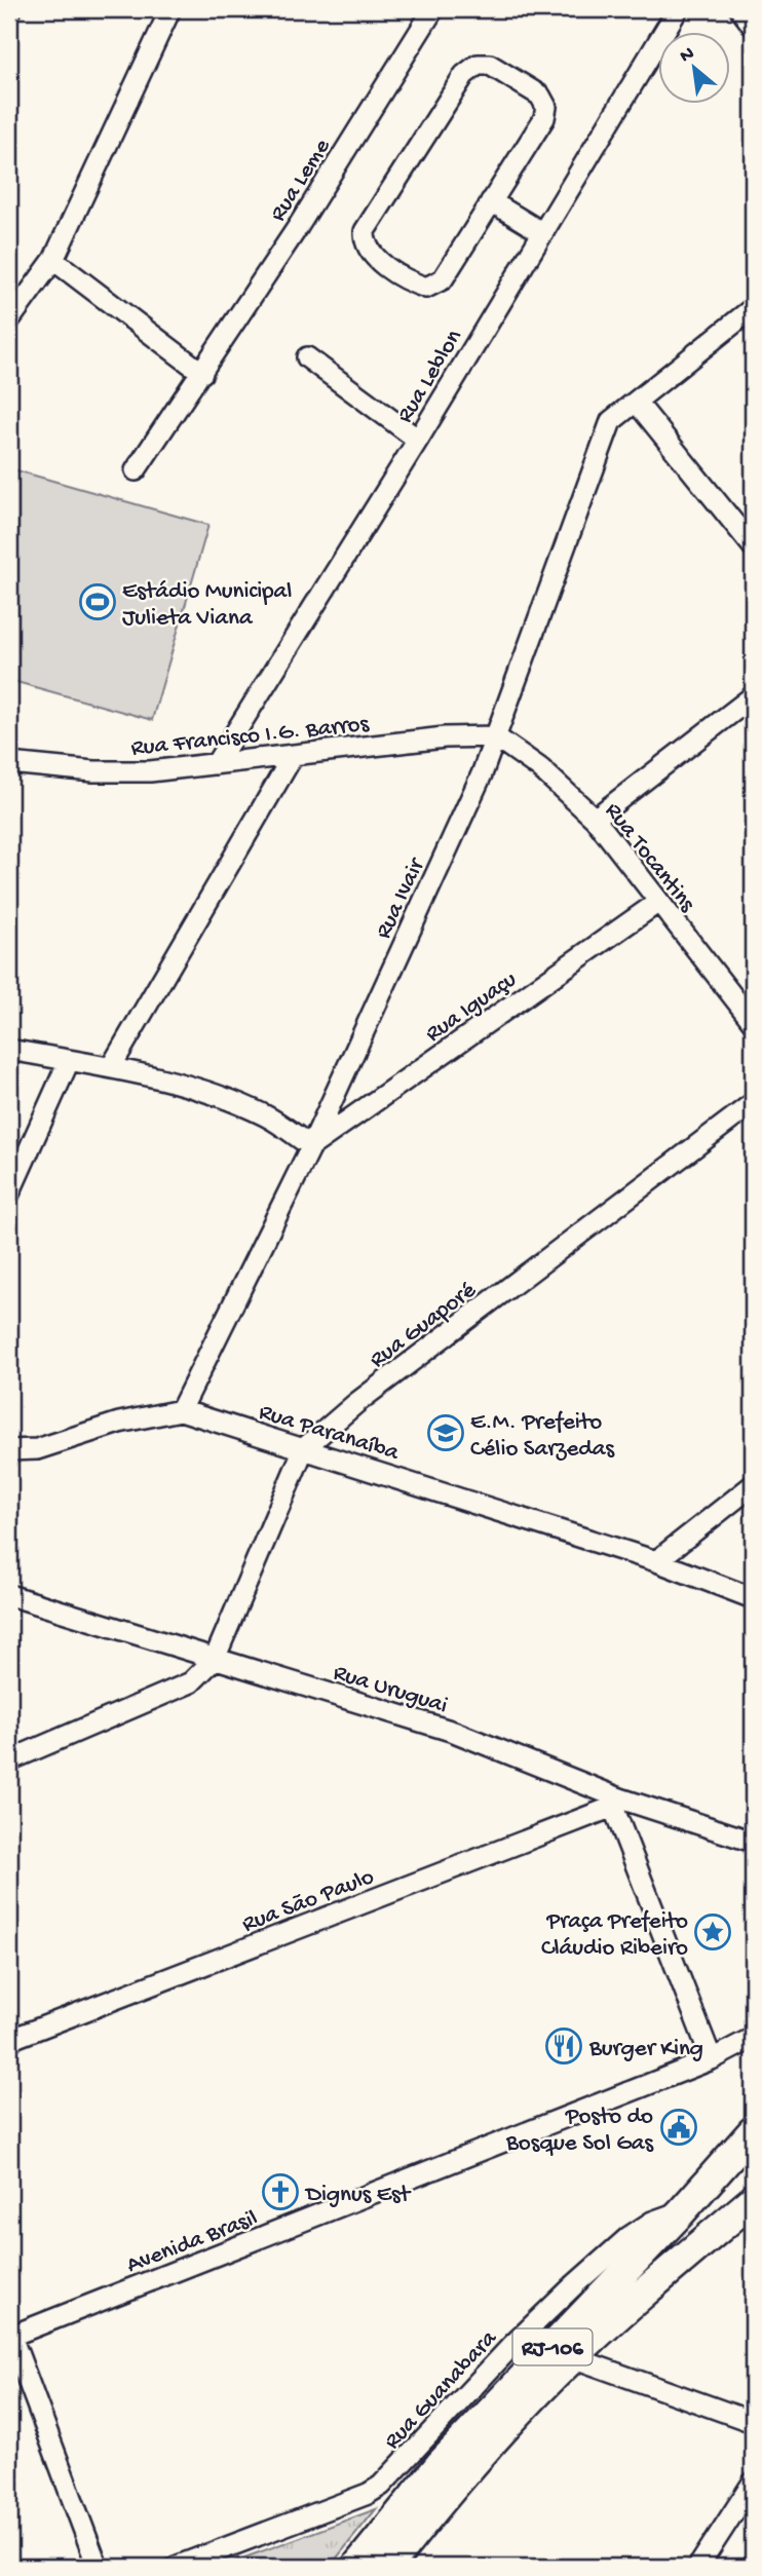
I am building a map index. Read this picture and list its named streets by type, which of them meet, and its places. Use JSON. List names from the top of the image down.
{
  "streets": {
    "highway": ["RJ-106"],
    "street": [
      "Rua Leme",
      "Rua Leblon",
      "Rua Francisco I.G. Barros",
      "Rua Tocantins",
      "Rua Ivair",
      "Rua Iguaçu",
      "Rua Guaporé",
      "Rua Paranaíba",
      "Rua Uruguai",
      "Rua São Paulo",
      "Avenida Brasil",
      "Rua Guanabara"
    ]
  },
  "crossings": [
    ["Rua Leblon", "Rua Francisco I.G. Barros"],
    ["Rua Francisco I.G. Barros", "Rua Tocantins"],
    ["Rua Francisco I.G. Barros", "Rua Ivair"],
    ["Rua Tocantins", "Rua Ivair"],
    ["Rua Tocantins", "Rua Iguaçu"],
    ["Rua Ivair", "Rua Iguaçu"],
    ["Rua Ivair", "Rua Paranaíba"],
    ["Rua Guaporé", "Rua Paranaíba"],
    ["Rua Guaporé", "Rua Uruguai"],
    ["Rua Uruguai", "Rua São Paulo"],
    ["RJ-106", "Rua Guanabara"]
  ],
  "places": {
    "sports": ["Estádio Municipal Julieta Viana"],
    "school or university": ["E.M. Prefeito Célio Sarzedas"],
    "place": ["Praça Prefeito Cláudio Ribeiro"],
    "restaurant": ["Burger King"],
    "public building": ["Posto do Bosque Sol Gas"],
    "church": ["Dignus Est"]
  },
  "north": "top left"
}
